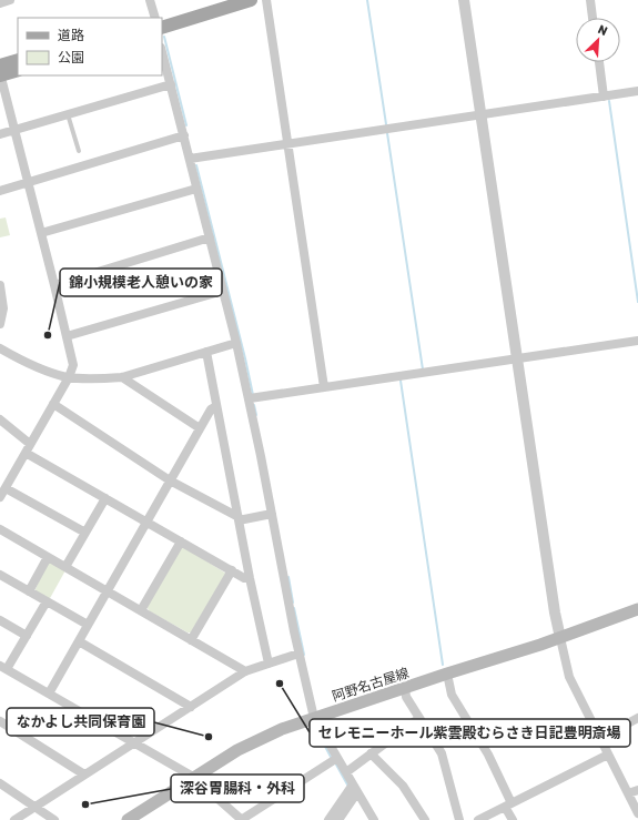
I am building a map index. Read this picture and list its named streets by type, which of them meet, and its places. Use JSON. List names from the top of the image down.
{
  "streets": {
    "main road": ["阿野名古屋線"]
  },
  "places": [
    "錦小規模老人憩いの家",
    "セレモニーホール紫雲殿むらさき日記豊明斎場",
    "なかよし共同保育園",
    "深谷胃腸科・外科"
  ],
  "legend": ["道路", "公園"],
  "north": "top right"
}
